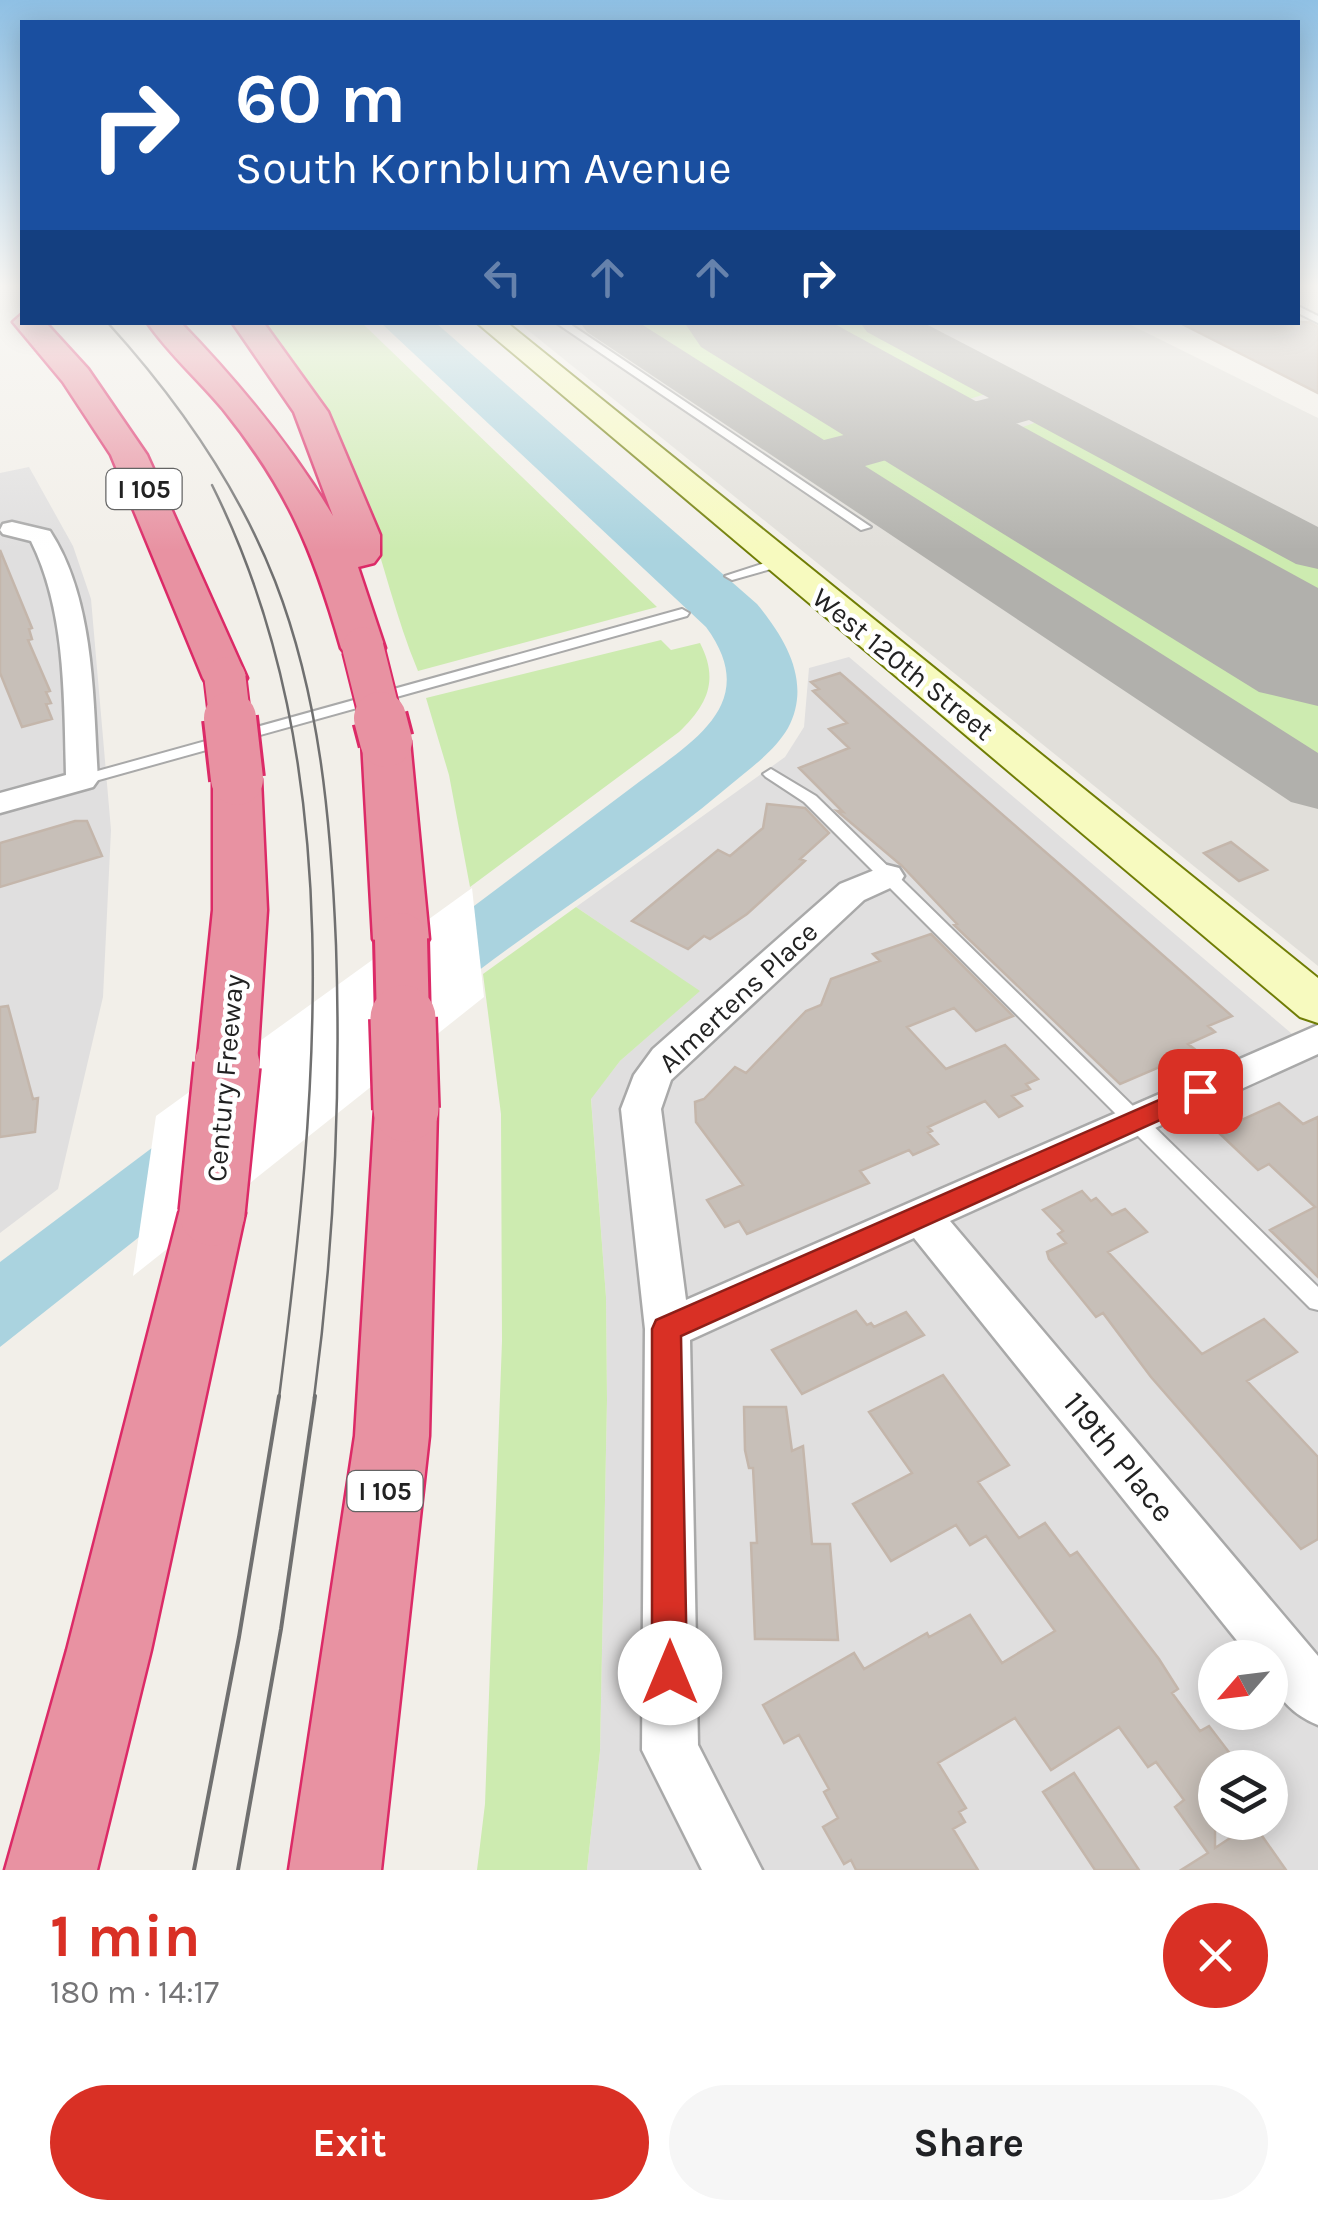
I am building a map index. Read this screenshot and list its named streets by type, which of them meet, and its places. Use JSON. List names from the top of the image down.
{
  "streets": {
    "highway": ["I 105", "Century Freeway"],
    "main road": ["West 120th Street"],
    "street": ["Almertens Place", "119th Place"]
  },
  "north": "bottom left",
  "page": {
    "turn": ["60 m", "South Kornblum Avenue"],
    "heading": ["1 min", "180 m · 14:17"],
    "buttons": ["Exit", "Share"]
  }
}
